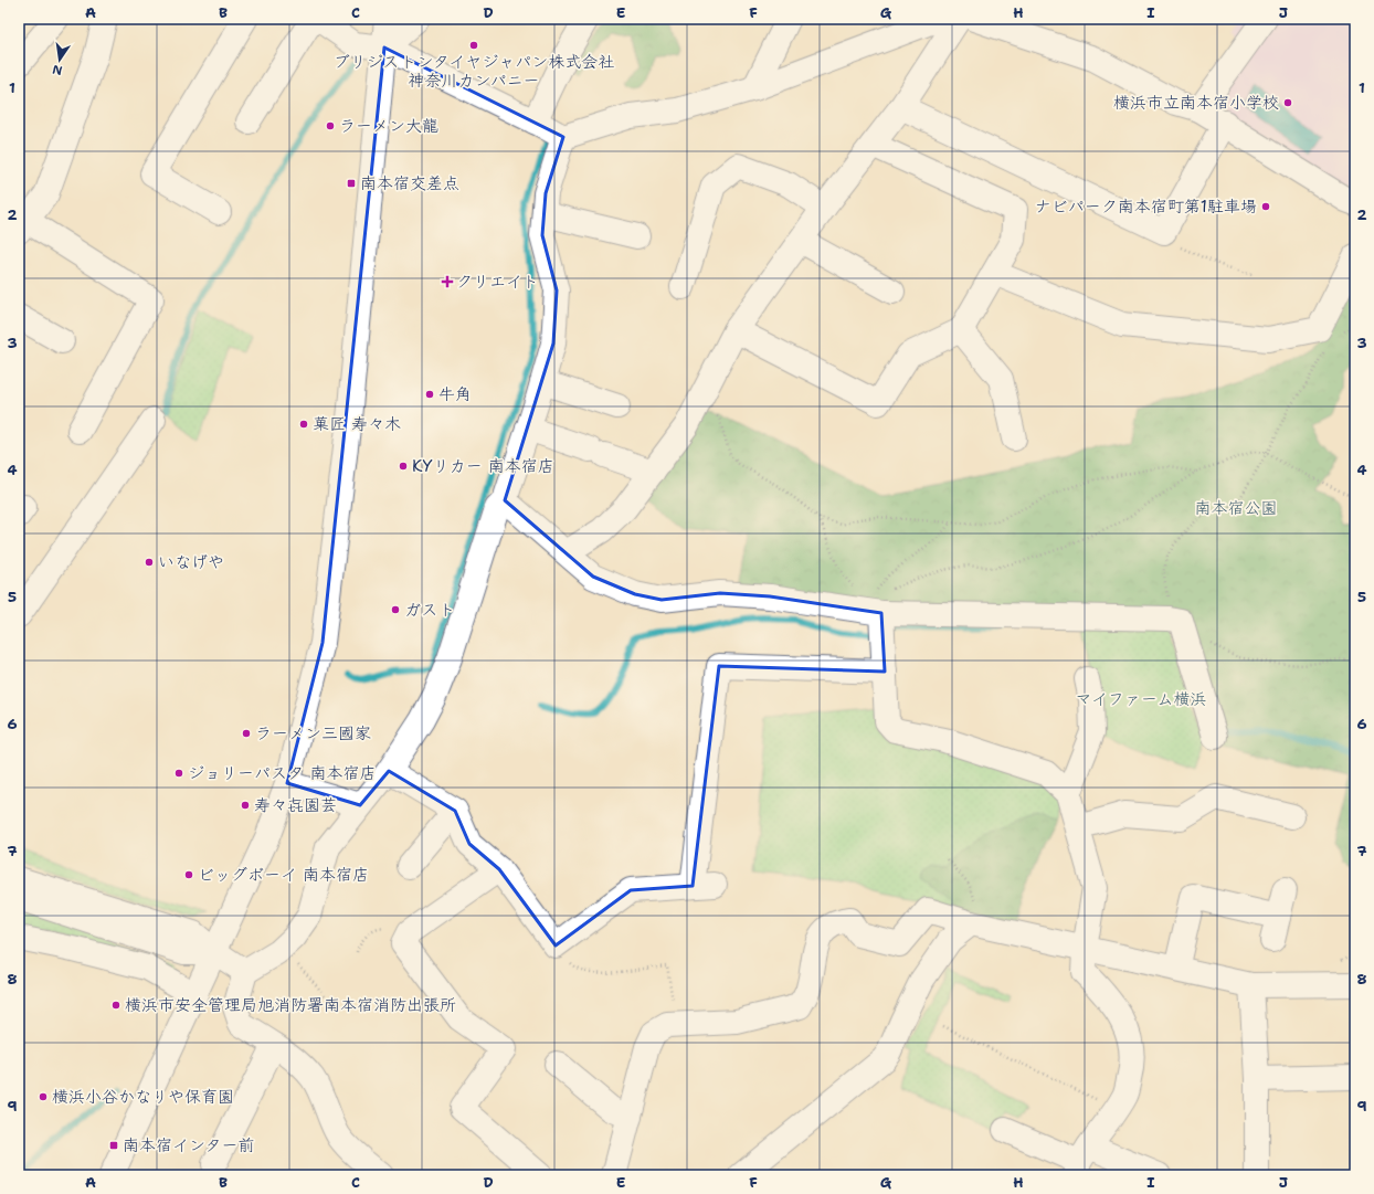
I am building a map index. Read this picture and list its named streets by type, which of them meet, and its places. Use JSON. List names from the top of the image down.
{
  "parks": ["南本宿公園", "マイファーム横浜"],
  "places": {
    "other": [
      "ブリジストンタイヤジャパン株式会社 神奈川カンパニー",
      "横浜市立南本宿小学校",
      "ラーメン大龍",
      "ナビパーク南本宿町第1駐車場",
      "牛角",
      "菓匠 寿々木",
      "KYリカー 南本宿店",
      "いなげや",
      "ガスト",
      "ラーメン三國家",
      "ジョリーパスタ 南本宿店",
      "寿々㐂園芸",
      "ビッグボーイ 南本宿店",
      "横浜市安全管理局旭消防署南本宿消防出張所",
      "横浜小谷かなりや保育園"
    ],
    "transit": ["南本宿交差点", "南本宿インター前"],
    "health": ["クリエイト"]
  },
  "north": "bottom",
  "grid": {
    "columns": [
      "A",
      "B",
      "C",
      "D",
      "E",
      "F",
      "G",
      "H",
      "I",
      "J"
    ],
    "rows": [
      "1",
      "2",
      "3",
      "4",
      "5",
      "6",
      "7",
      "8",
      "9"
    ]
  }
}
